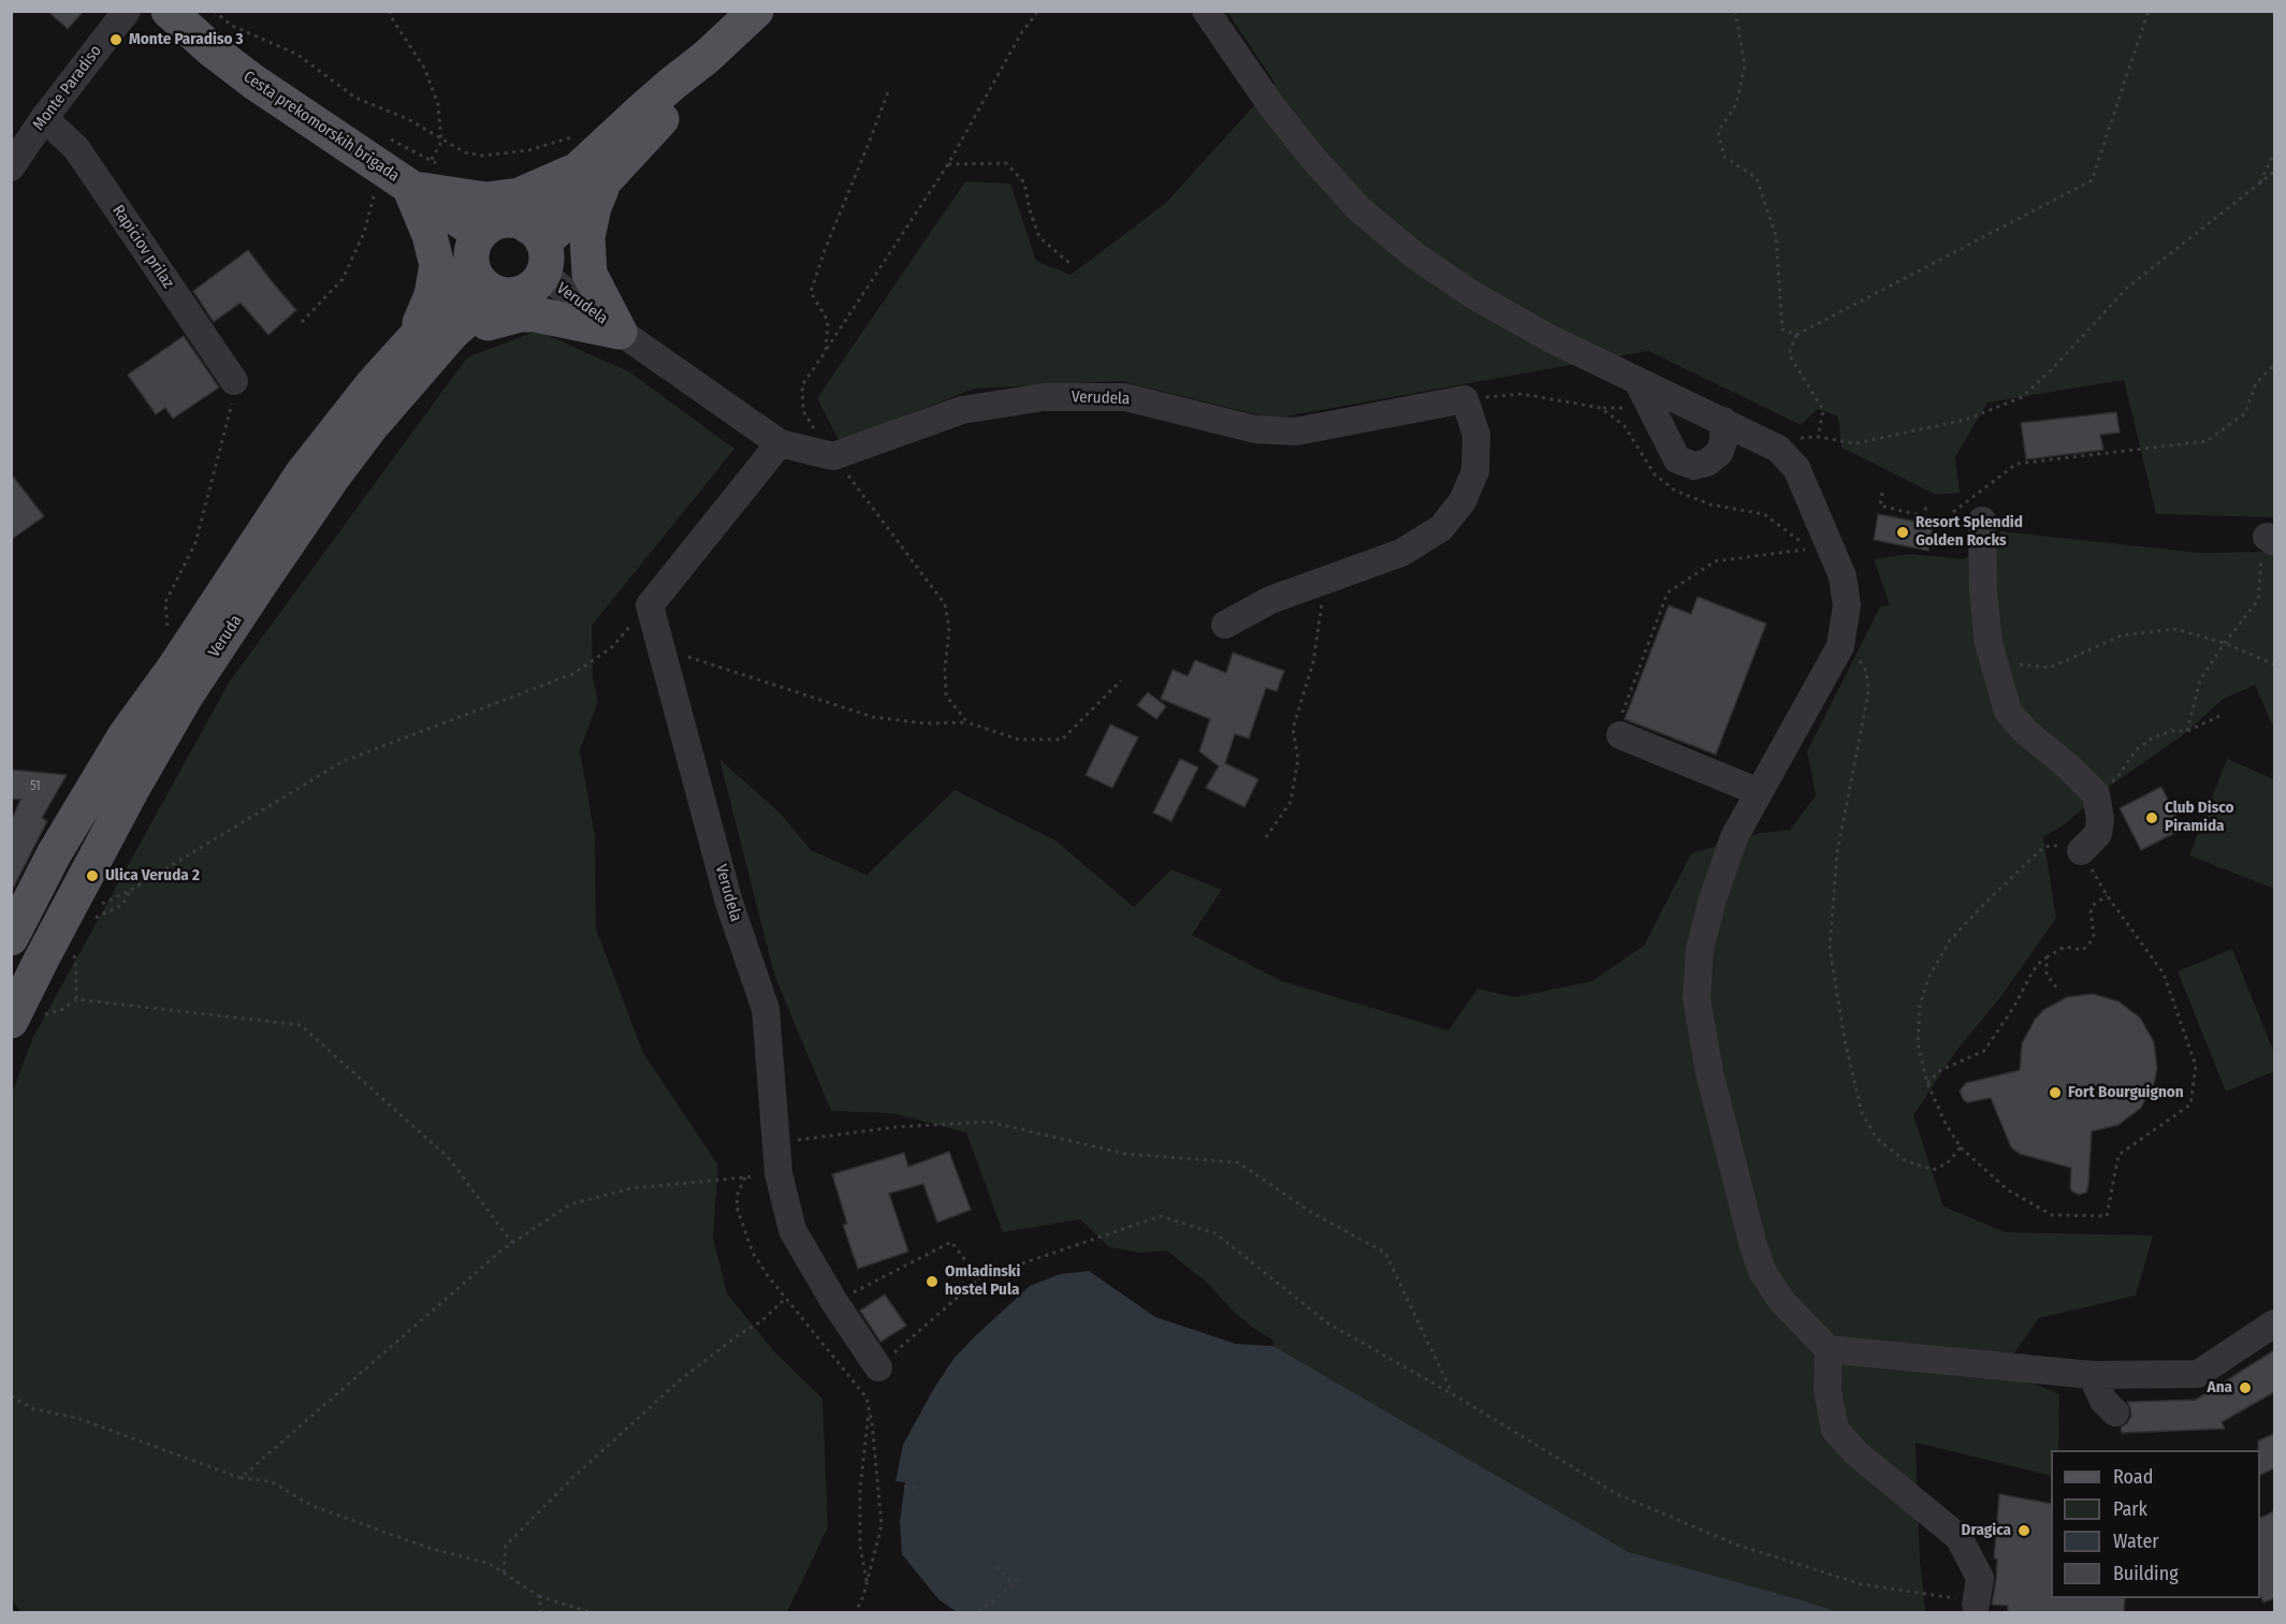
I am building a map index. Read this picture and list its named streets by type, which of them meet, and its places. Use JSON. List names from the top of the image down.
{
  "streets": {
    "main road": ["Cesta prekomorskih brigada", "Veruda"],
    "street": ["Monte Paradiso", "Rapiciov prilaz", "Verudela"]
  },
  "crossings": [
    ["Monte Paradiso", "Rapiciov prilaz"],
    ["Cesta prekomorskih brigada", "Verudela"],
    ["Cesta prekomorskih brigada", "Veruda"],
    ["Verudela", "Veruda"]
  ],
  "places": [
    "Monte Paradiso 3",
    "Resort Splendid Golden Rocks",
    "Club Disco Piramida",
    "Ulica Veruda 2",
    "Fort Bourguignon",
    "Omladinski hostel Pula",
    "Ana",
    "Dragica"
  ],
  "house_numbers": ["51"],
  "legend": [
    "Road",
    "Park",
    "Water",
    "Building"
  ]
}
